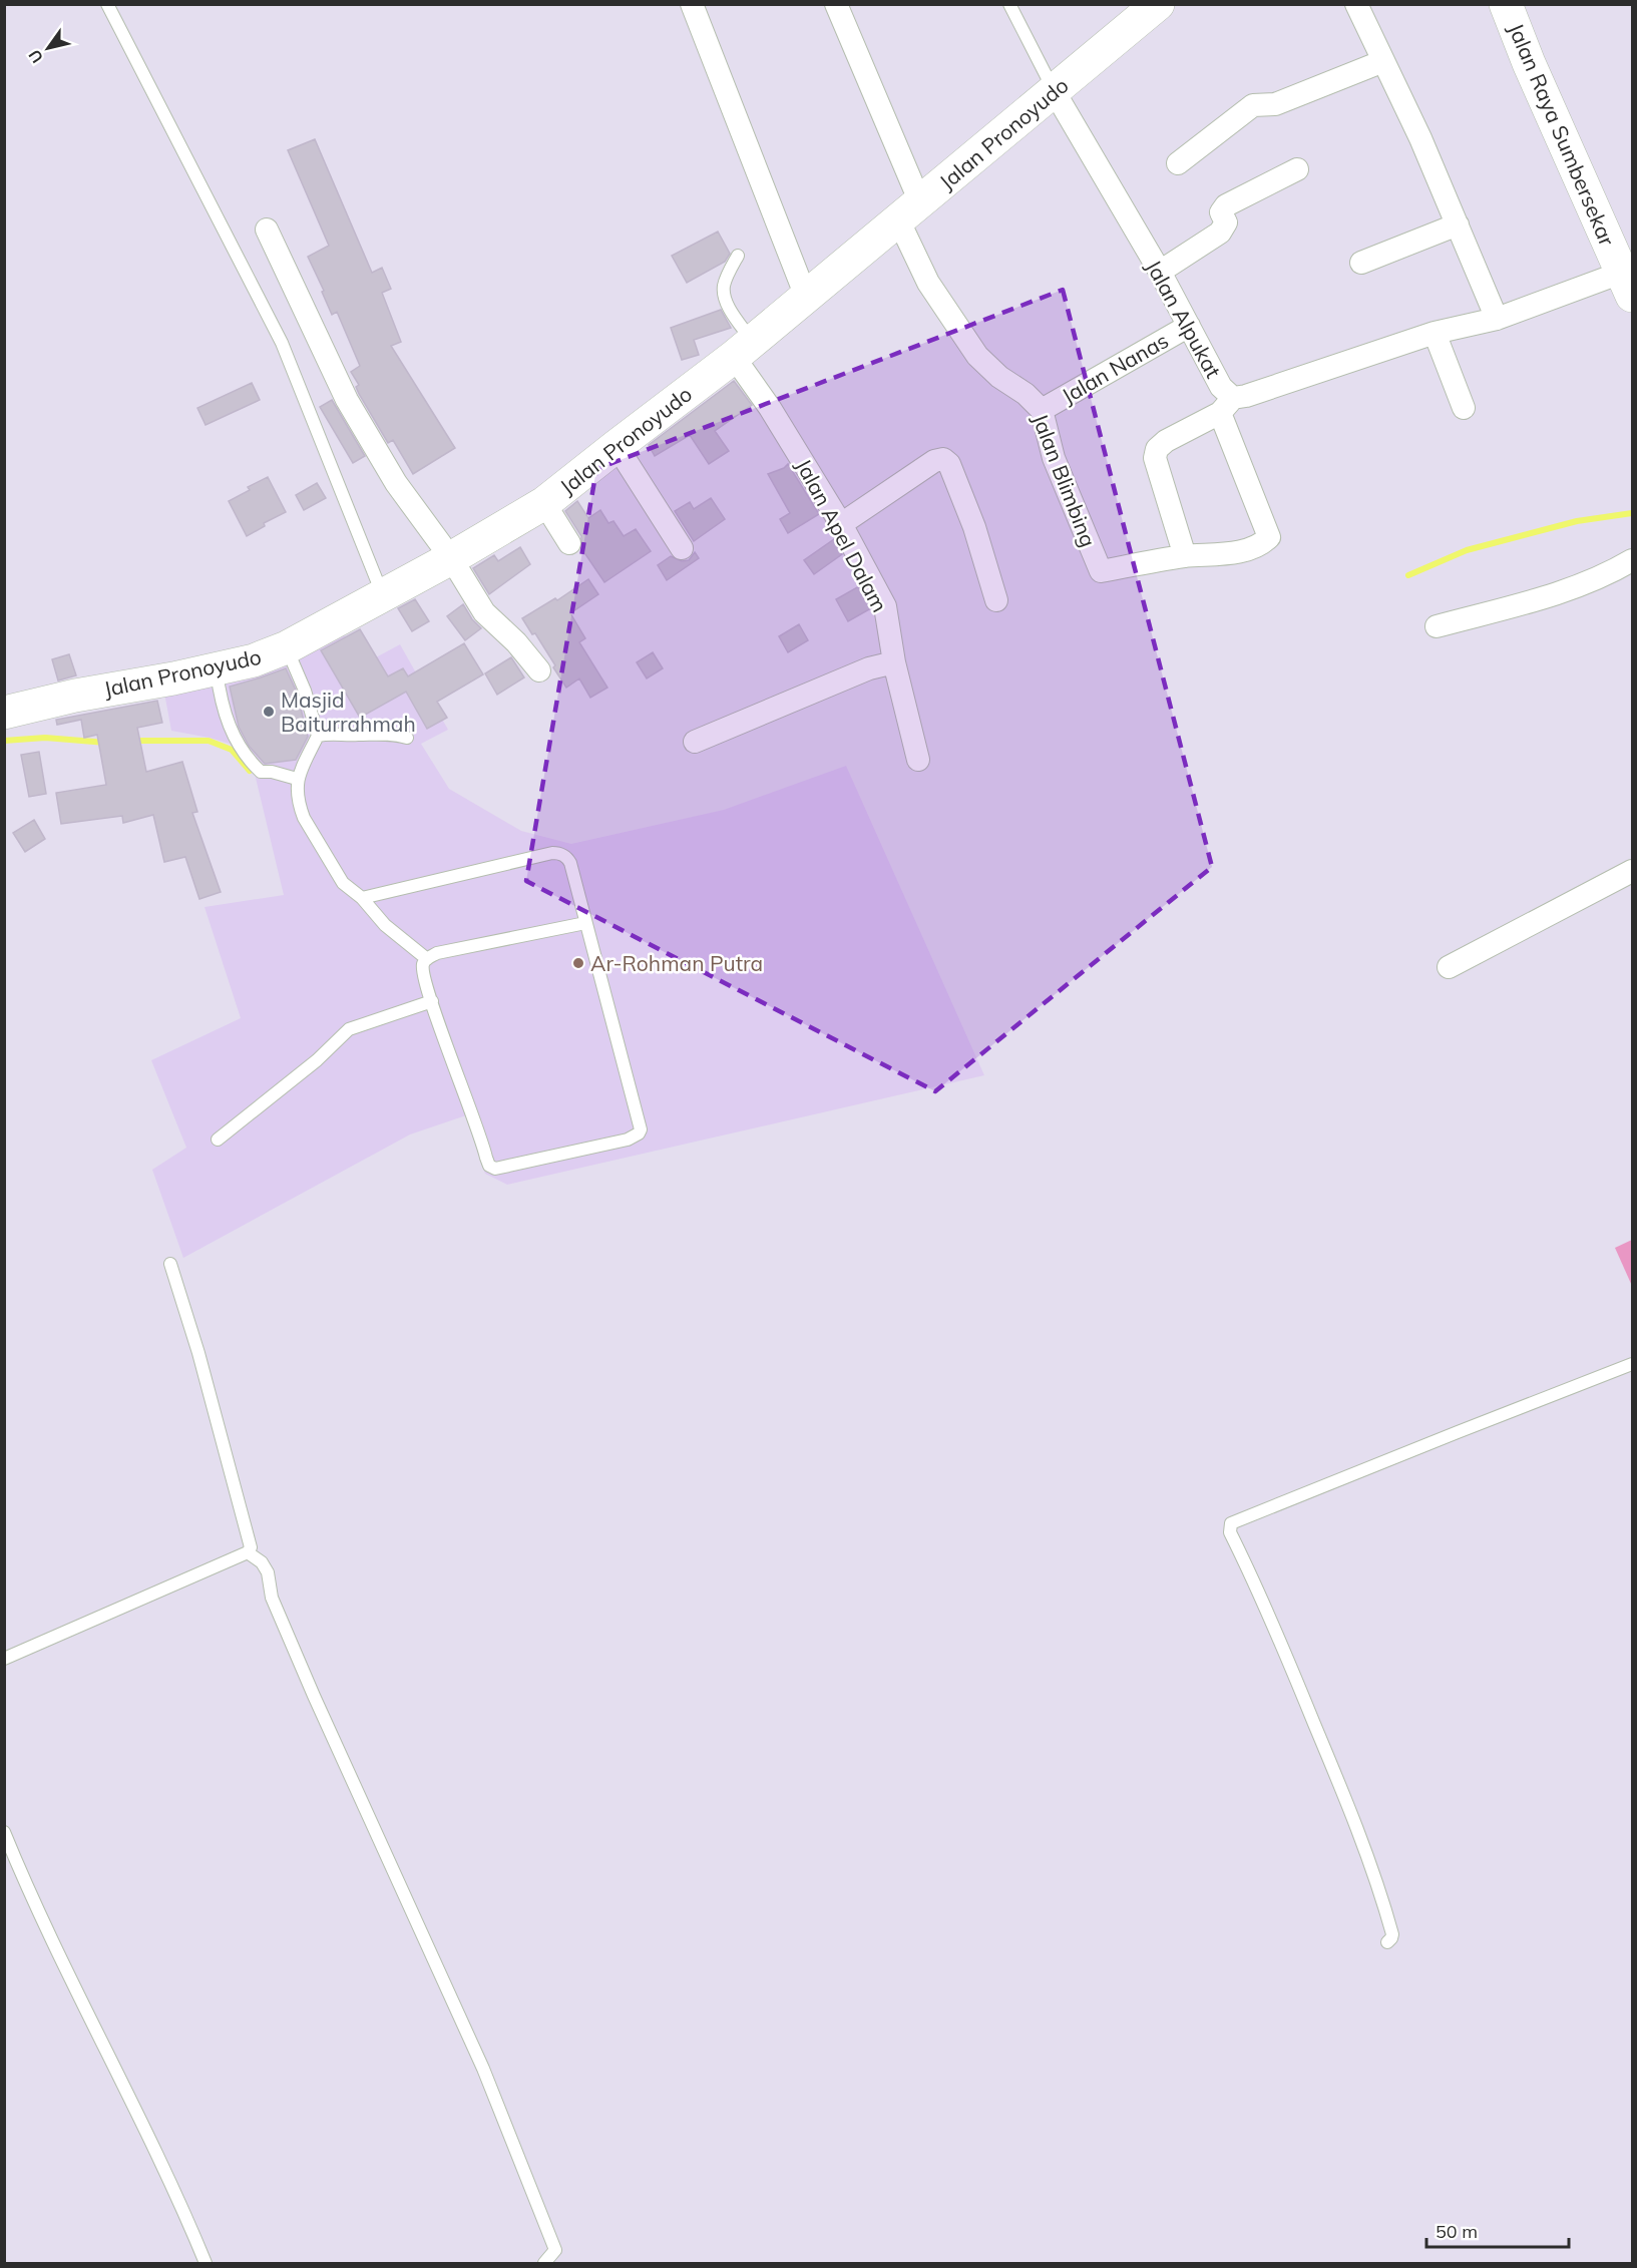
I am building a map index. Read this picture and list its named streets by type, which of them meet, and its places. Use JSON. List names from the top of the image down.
{
  "streets": {
    "main road": ["Jalan Pronoyudo", "Jalan Raya Sumbersekar"],
    "street": [
      "Jalan Alpukat",
      "Jalan Nanas",
      "Jalan Blimbing",
      "Jalan Apel Dalam"
    ]
  },
  "crossings": [
    ["Jalan Pronoyudo", "Jalan Alpukat"],
    ["Jalan Pronoyudo", "Jalan Blimbing"],
    ["Jalan Pronoyudo", "Jalan Apel Dalam"],
    ["Jalan Raya Sumbersekar", "Jalan Alpukat"],
    ["Jalan Alpukat", "Jalan Nanas"],
    ["Jalan Nanas", "Jalan Blimbing"]
  ],
  "places": ["Masjid Baiturrahmah", "Ar-Rohman Putra"],
  "scale_bar": "50 m",
  "north": "bottom left"
}
